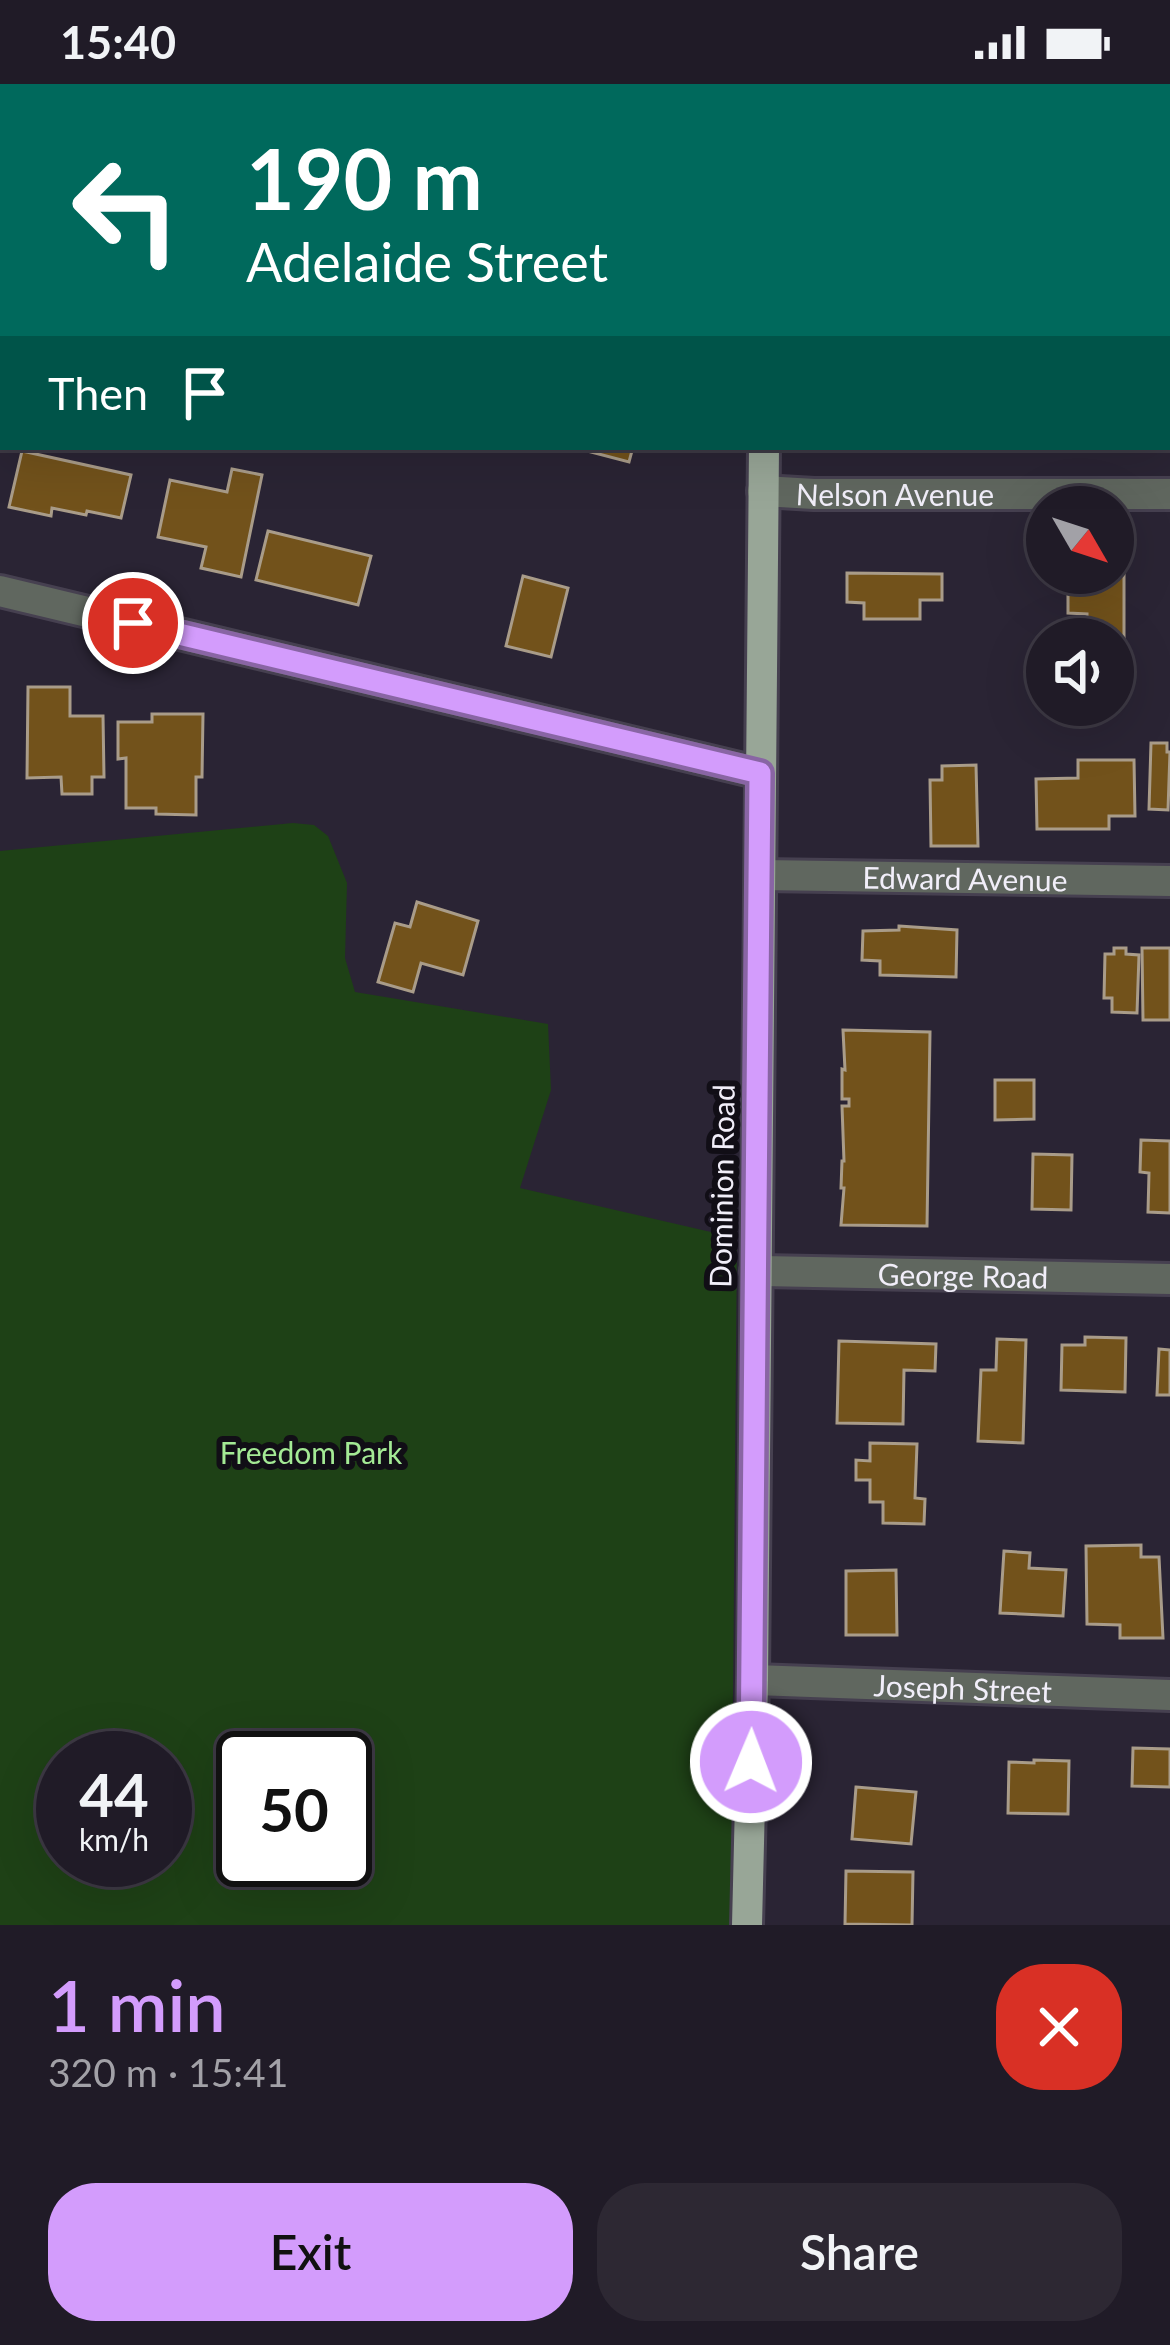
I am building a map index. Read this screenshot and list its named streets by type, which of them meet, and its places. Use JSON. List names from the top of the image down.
{
  "streets": {
    "main road": ["Dominion Road"],
    "street": [
      "Nelson Avenue",
      "Edward Avenue",
      "George Road",
      "Joseph Street"
    ]
  },
  "crossings": [
    ["Nelson Avenue", "Dominion Road"],
    ["Edward Avenue", "Dominion Road"],
    ["Dominion Road", "George Road"],
    ["Dominion Road", "Joseph Street"]
  ],
  "parks": ["Freedom Park"],
  "north": "bottom right",
  "page": {
    "status": "15:40",
    "turn": ["190 m", "Adelaide Street"],
    "then": "Then",
    "speed": "44 km/h",
    "limit": "50",
    "heading": ["1 min", "320 m · 15:41"],
    "buttons": ["Exit", "Share"]
  }
}
